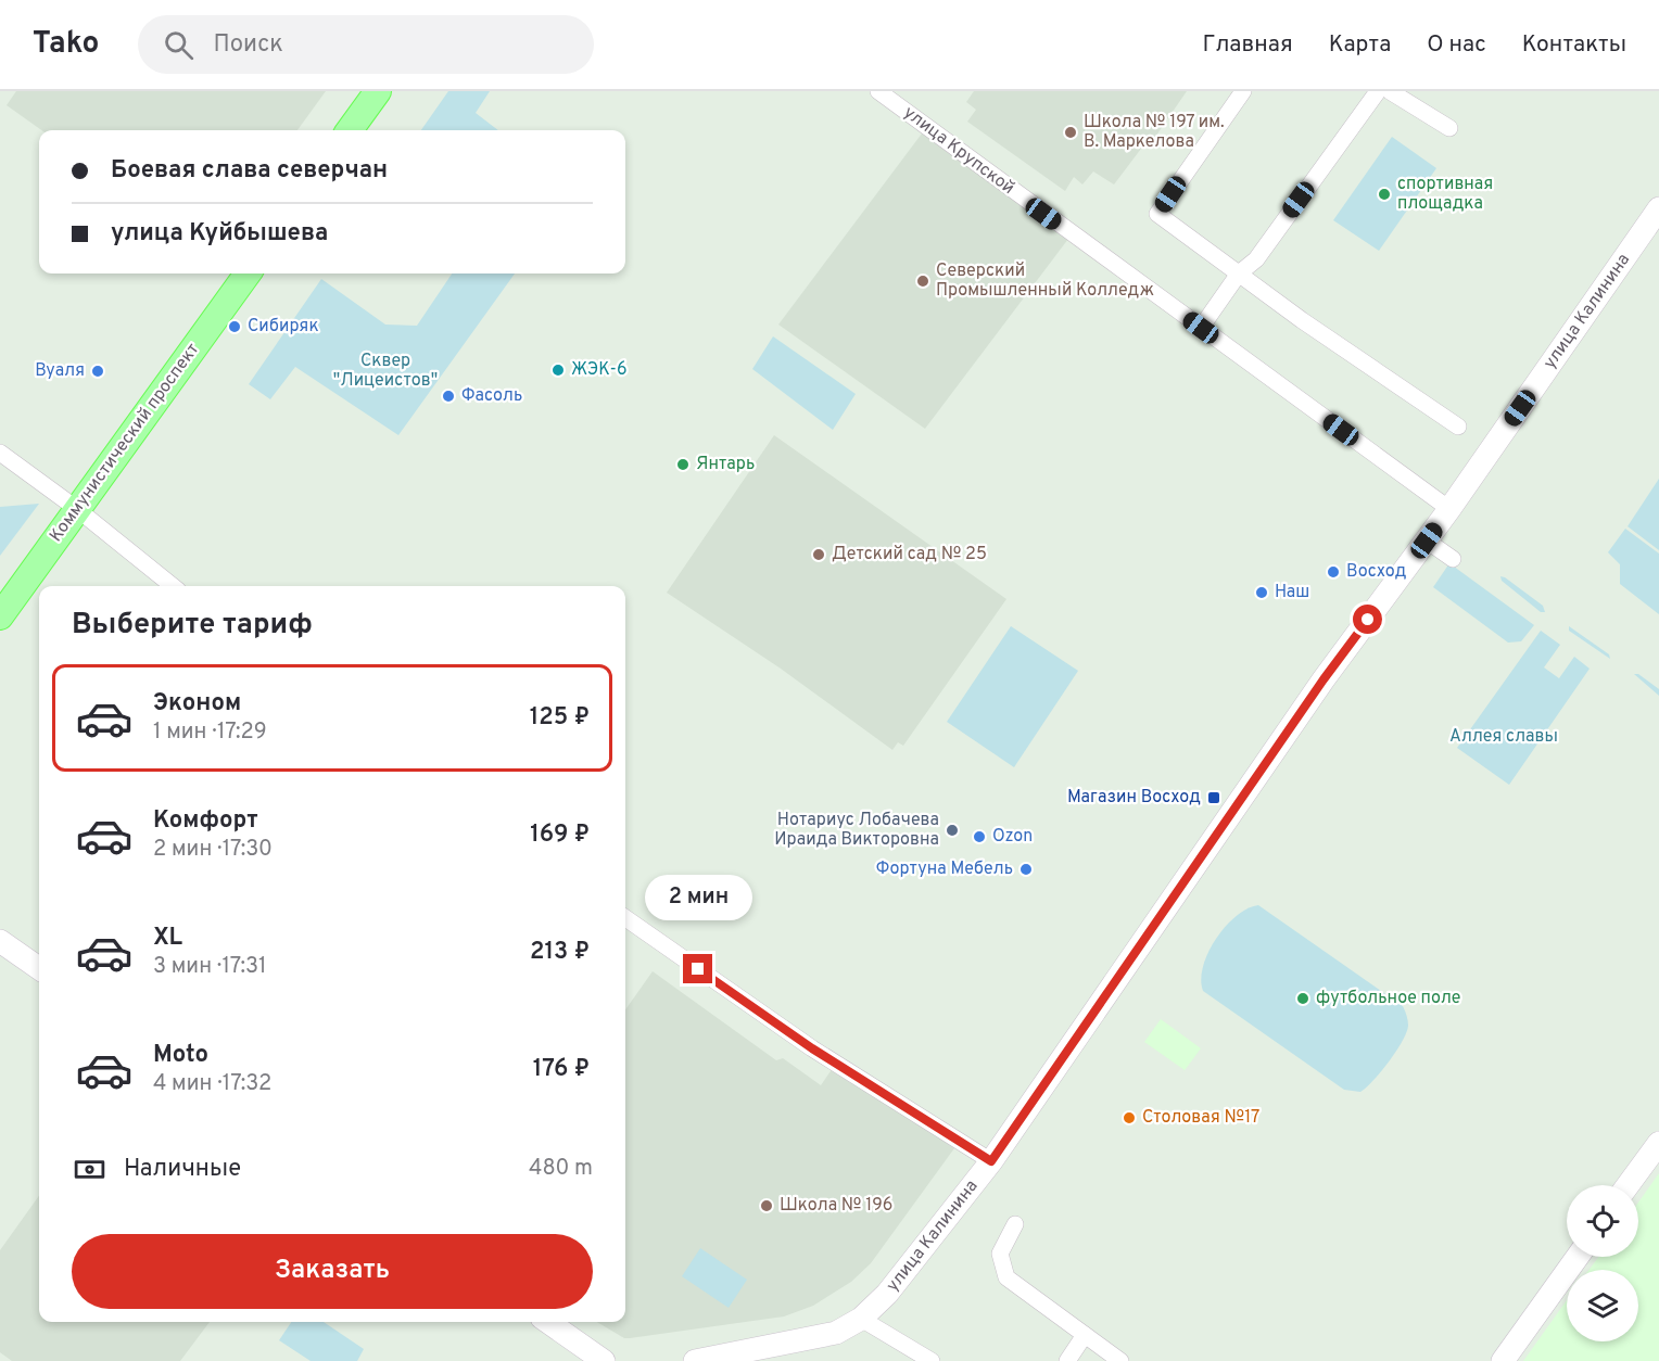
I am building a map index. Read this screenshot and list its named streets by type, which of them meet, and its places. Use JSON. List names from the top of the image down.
{
  "streets": {
    "main road": ["улица Калинина", "Коммунистический проспект"],
    "street": ["улица Крупской"]
  },
  "crossings": [
    ["улица Крупской", "улица Калинина"]
  ],
  "parks": ["Сквер \"Лицеистов\"", "Аллея славы"],
  "places": {
    "other": [
      "Школа № 197 им. В. Маркелова",
      "спортивная площадка",
      "Северский Промышленный Колледж",
      "Сибиряк",
      "ЖЭК-6",
      "Вуаля",
      "Фасоль",
      "Янтарь",
      "Детский сад № 25",
      "Восход",
      "Наш",
      "Нотариус Лобачева Ираида Викторовна",
      "Ozon",
      "Фортуна Мебель",
      "футбольное поле",
      "Столовая №17",
      "Школа № 196"
    ],
    "transit": ["Магазин Восход"]
  },
  "page": {
    "header": "Tako",
    "search": "Поиск",
    "nav": [
      "Главная",
      "Карта",
      "О нас",
      "Контакты"
    ],
    "banner": ["Боевая слава северчан", "улица Куйбышева"],
    "heading": "Выберите тариф",
    "list": [
      {
        "name": "Эконом",
        "note": "1 мин · 17:29",
        "value": "125 ₽"
      },
      {
        "name": "Комфорт",
        "note": "2 мин · 17:30",
        "value": "169 ₽"
      },
      {
        "name": "XL",
        "note": "3 мин · 17:31",
        "value": "213 ₽"
      },
      {
        "name": "Moto",
        "note": "4 мин · 17:32",
        "value": "176 ₽"
      }
    ],
    "bubble": "2 мин",
    "pay": ["Наличные", "480 m"],
    "buttons": "Заказать"
  }
}
